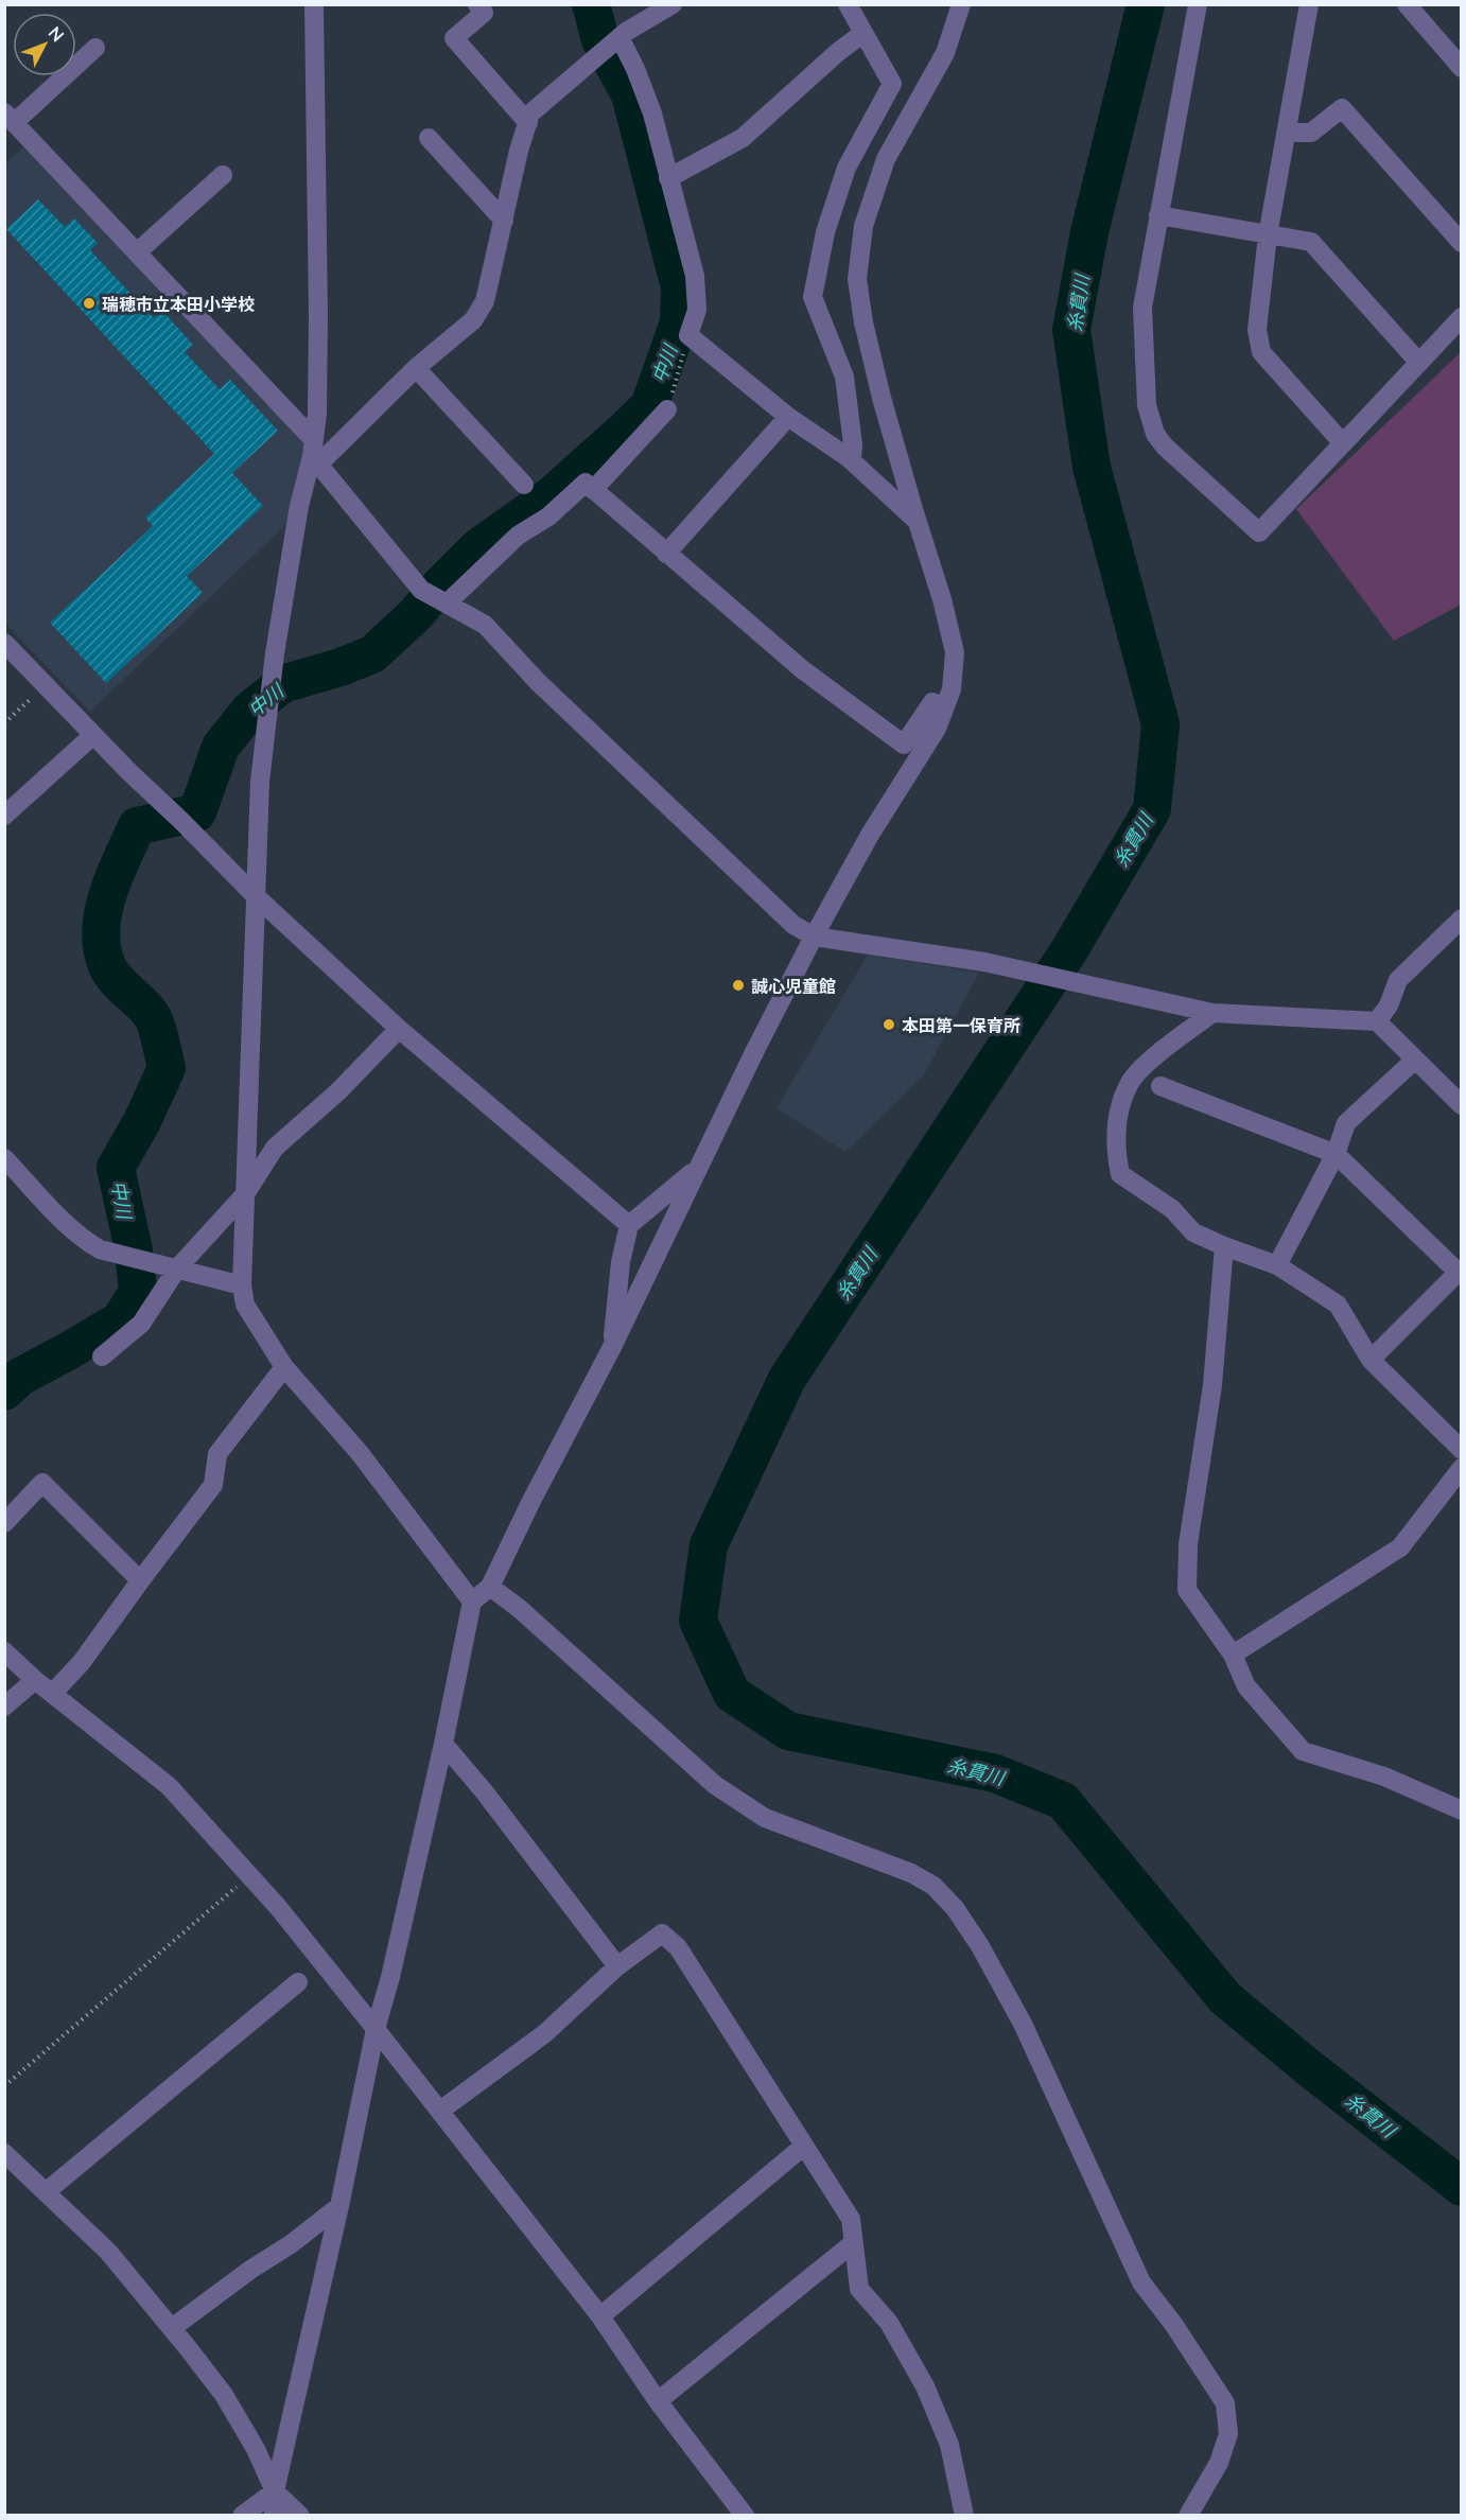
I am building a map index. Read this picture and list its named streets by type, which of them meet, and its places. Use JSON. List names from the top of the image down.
{
  "water": ["糸貫川", "中川"],
  "places": ["瑞穂市立本田小学校", "誠心児童館", "本田第一保育所"],
  "north": "top right"
}
